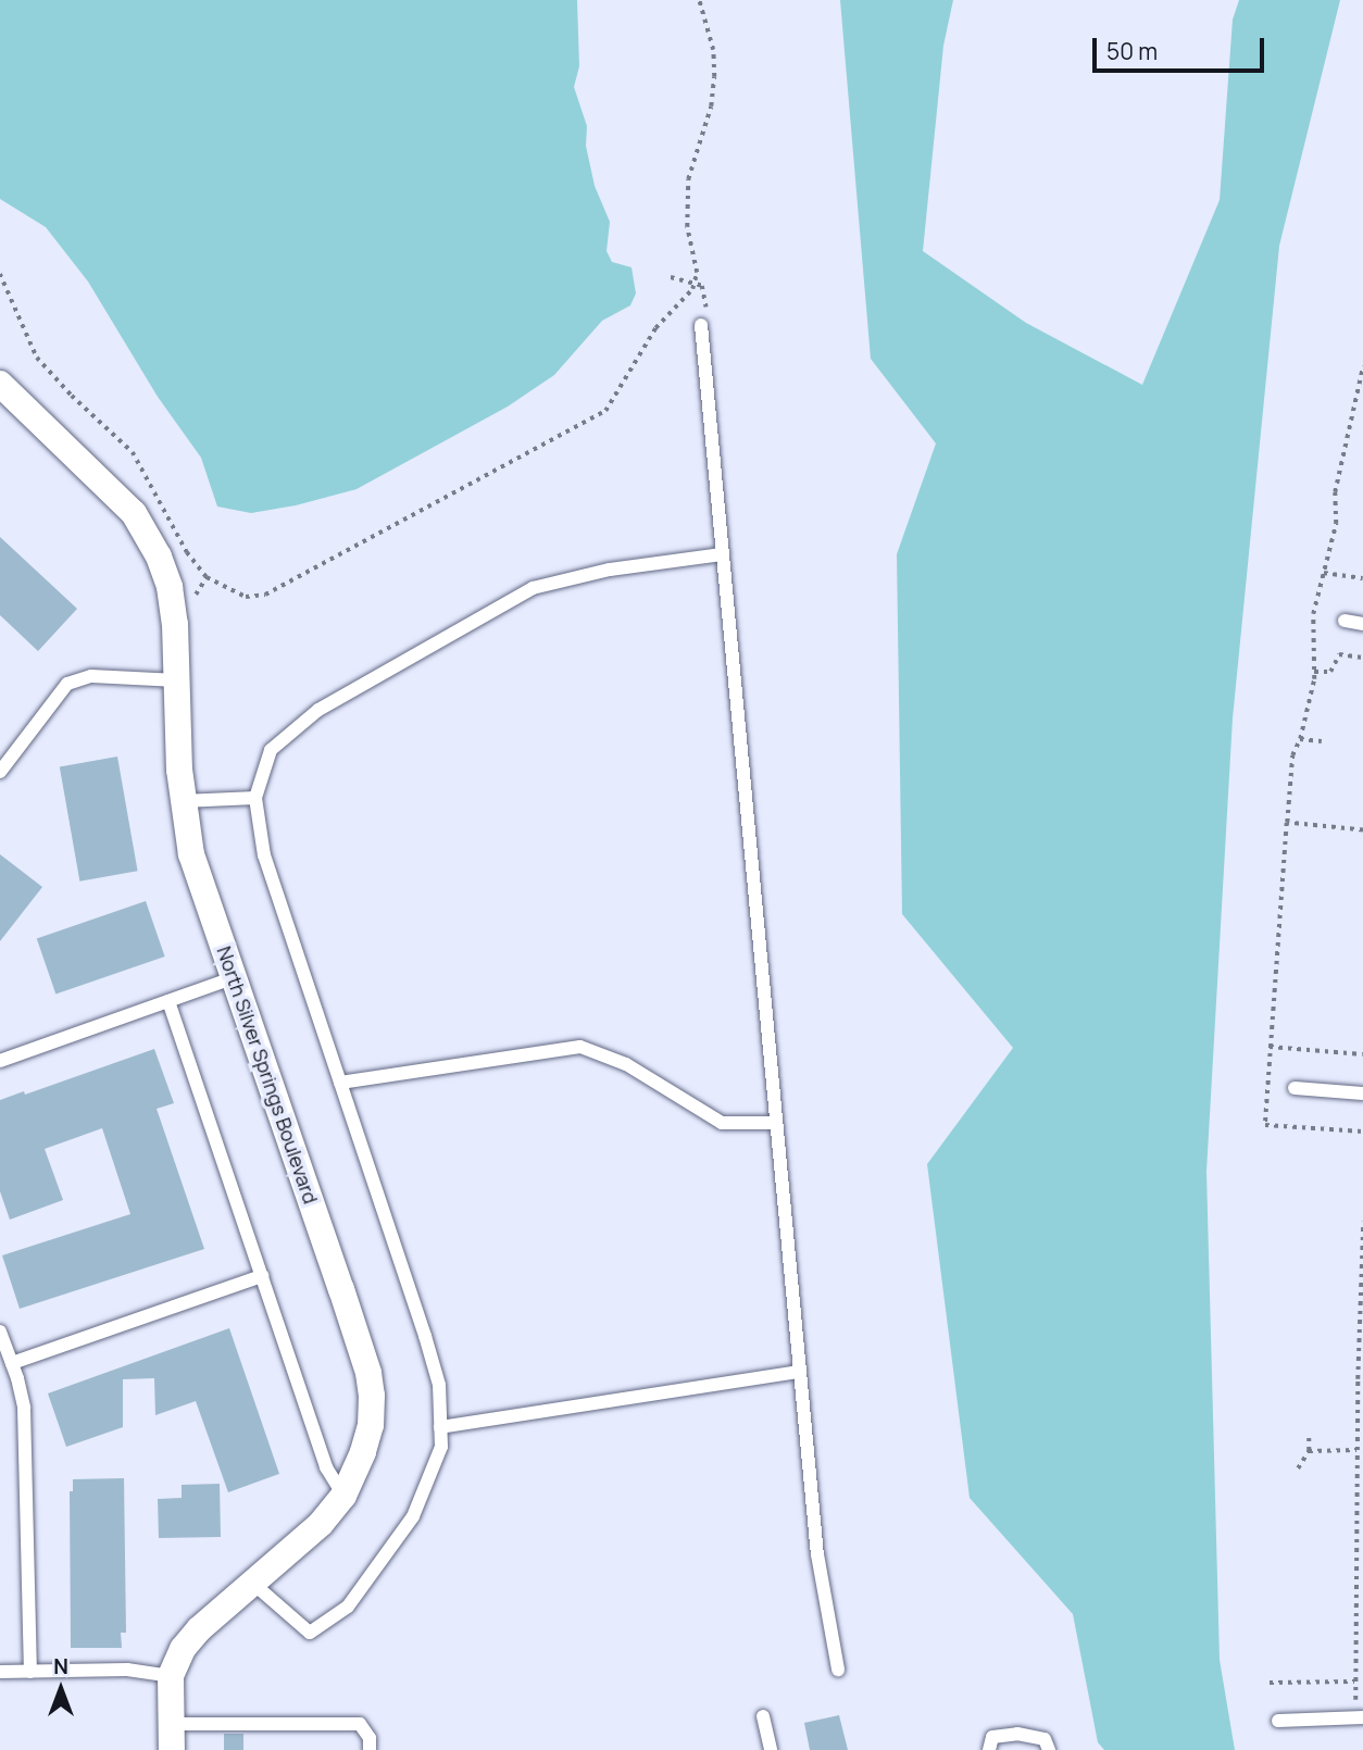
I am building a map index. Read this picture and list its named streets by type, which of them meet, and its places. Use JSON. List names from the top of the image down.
{
  "streets": {
    "street": ["North Silver Springs Boulevard"]
  },
  "scale_bar": "50 m",
  "north": "top"
}
